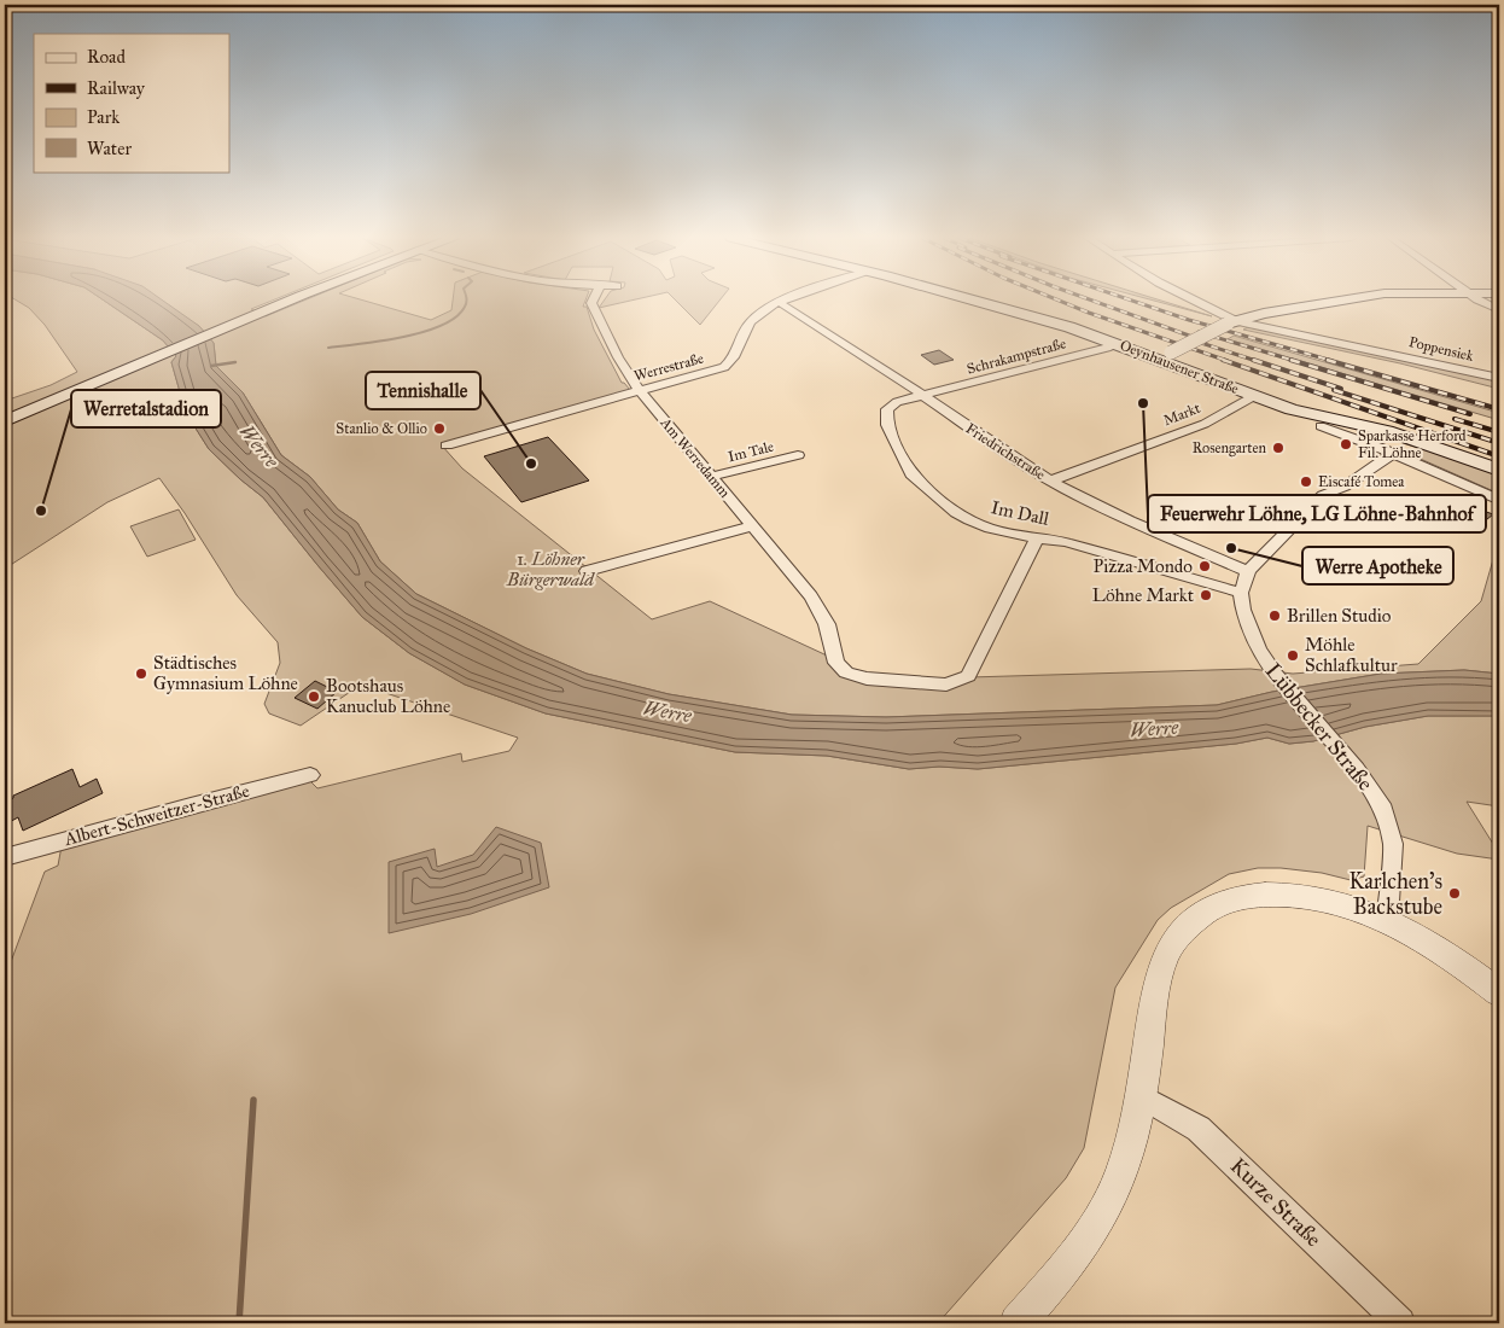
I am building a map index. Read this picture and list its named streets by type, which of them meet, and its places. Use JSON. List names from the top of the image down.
{
  "streets": {
    "main road": ["Oeynhausener Straße"],
    "street": [
      "Poppensiek",
      "Schrakampstraße",
      "Werrestraße",
      "Markt",
      "Im Tale",
      "Friedrichstraße",
      "Am Werredamm",
      "Im Dall",
      "Lübbecker Straße",
      "Albert-Schweitzer-Straße",
      "Kurze Straße"
    ]
  },
  "crossings": [
    ["Schrakampstraße", "Oeynhausener Straße"],
    ["Schrakampstraße", "Friedrichstraße"],
    ["Schrakampstraße", "Im Dall"],
    ["Werrestraße", "Friedrichstraße"],
    ["Werrestraße", "Am Werredamm"],
    ["Oeynhausener Straße", "Markt"],
    ["Markt", "Friedrichstraße"],
    ["Im Tale", "Am Werredamm"],
    ["Friedrichstraße", "Im Dall"],
    ["Am Werredamm", "Im Dall"],
    ["Im Dall", "Lübbecker Straße"]
  ],
  "water": ["Werre"],
  "parks": ["1. Löhner Bürgerwald"],
  "places": [
    "Feuerwehr Löhne, LG Löhne-Bahnhof",
    "Stanlio & Ollio",
    "Sparkasse Herford Fil. Löhne",
    "Rosengarten",
    "Tennishalle",
    "Eiscafé Tomea",
    "Werretalstadion",
    "Werre Apotheke",
    "Pizza Mondo",
    "Löhne Markt",
    "Brillen Studio",
    "Möhle Schlafkultur",
    "Städtisches Gymnasium Löhne",
    "Bootshaus Kanuclub Löhne",
    "Karlchen's Backstube"
  ],
  "legend": [
    "Road",
    "Railway",
    "Park",
    "Water"
  ]
}
